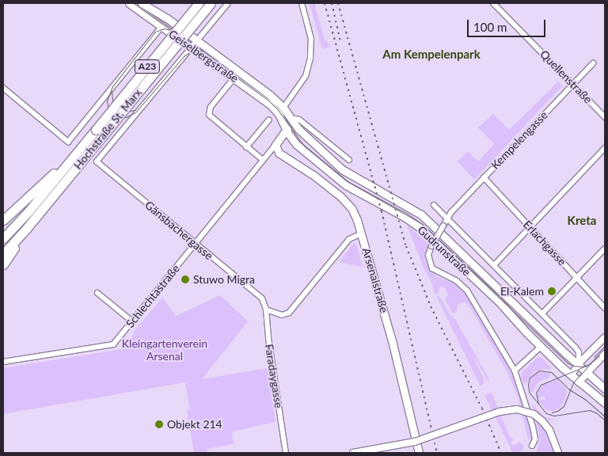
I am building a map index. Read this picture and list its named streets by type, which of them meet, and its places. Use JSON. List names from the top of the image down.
{
  "streets": {
    "highway": ["A23", "Hochstraße St. Marx"],
    "main road": ["Geiselbergstraße", "Gudrunstraße", "Arsenalstraße"],
    "street": [
      "Quellenstraße",
      "Kempelengasse",
      "Gänsbachergasse",
      "Erlachgasse",
      "Schlechtastraße",
      "Faradaygasse"
    ]
  },
  "crossings": [
    ["Geiselbergstraße", "Gänsbachergasse"],
    ["Geiselbergstraße", "Gudrunstraße"],
    ["Quellenstraße", "Kempelengasse"],
    ["Kempelengasse", "Erlachgasse"],
    ["Gänsbachergasse", "Schlechtastraße"],
    ["Gänsbachergasse", "Faradaygasse"],
    ["Arsenalstraße", "Schlechtastraße"]
  ],
  "districts": ["Am Kempelenpark", "Kreta"],
  "parks": ["Kleingartenverein Arsenal"],
  "places": ["Stuwo Migra", "El-Kalem", "Objekt 214"],
  "scale_bar": "100 m"
}
